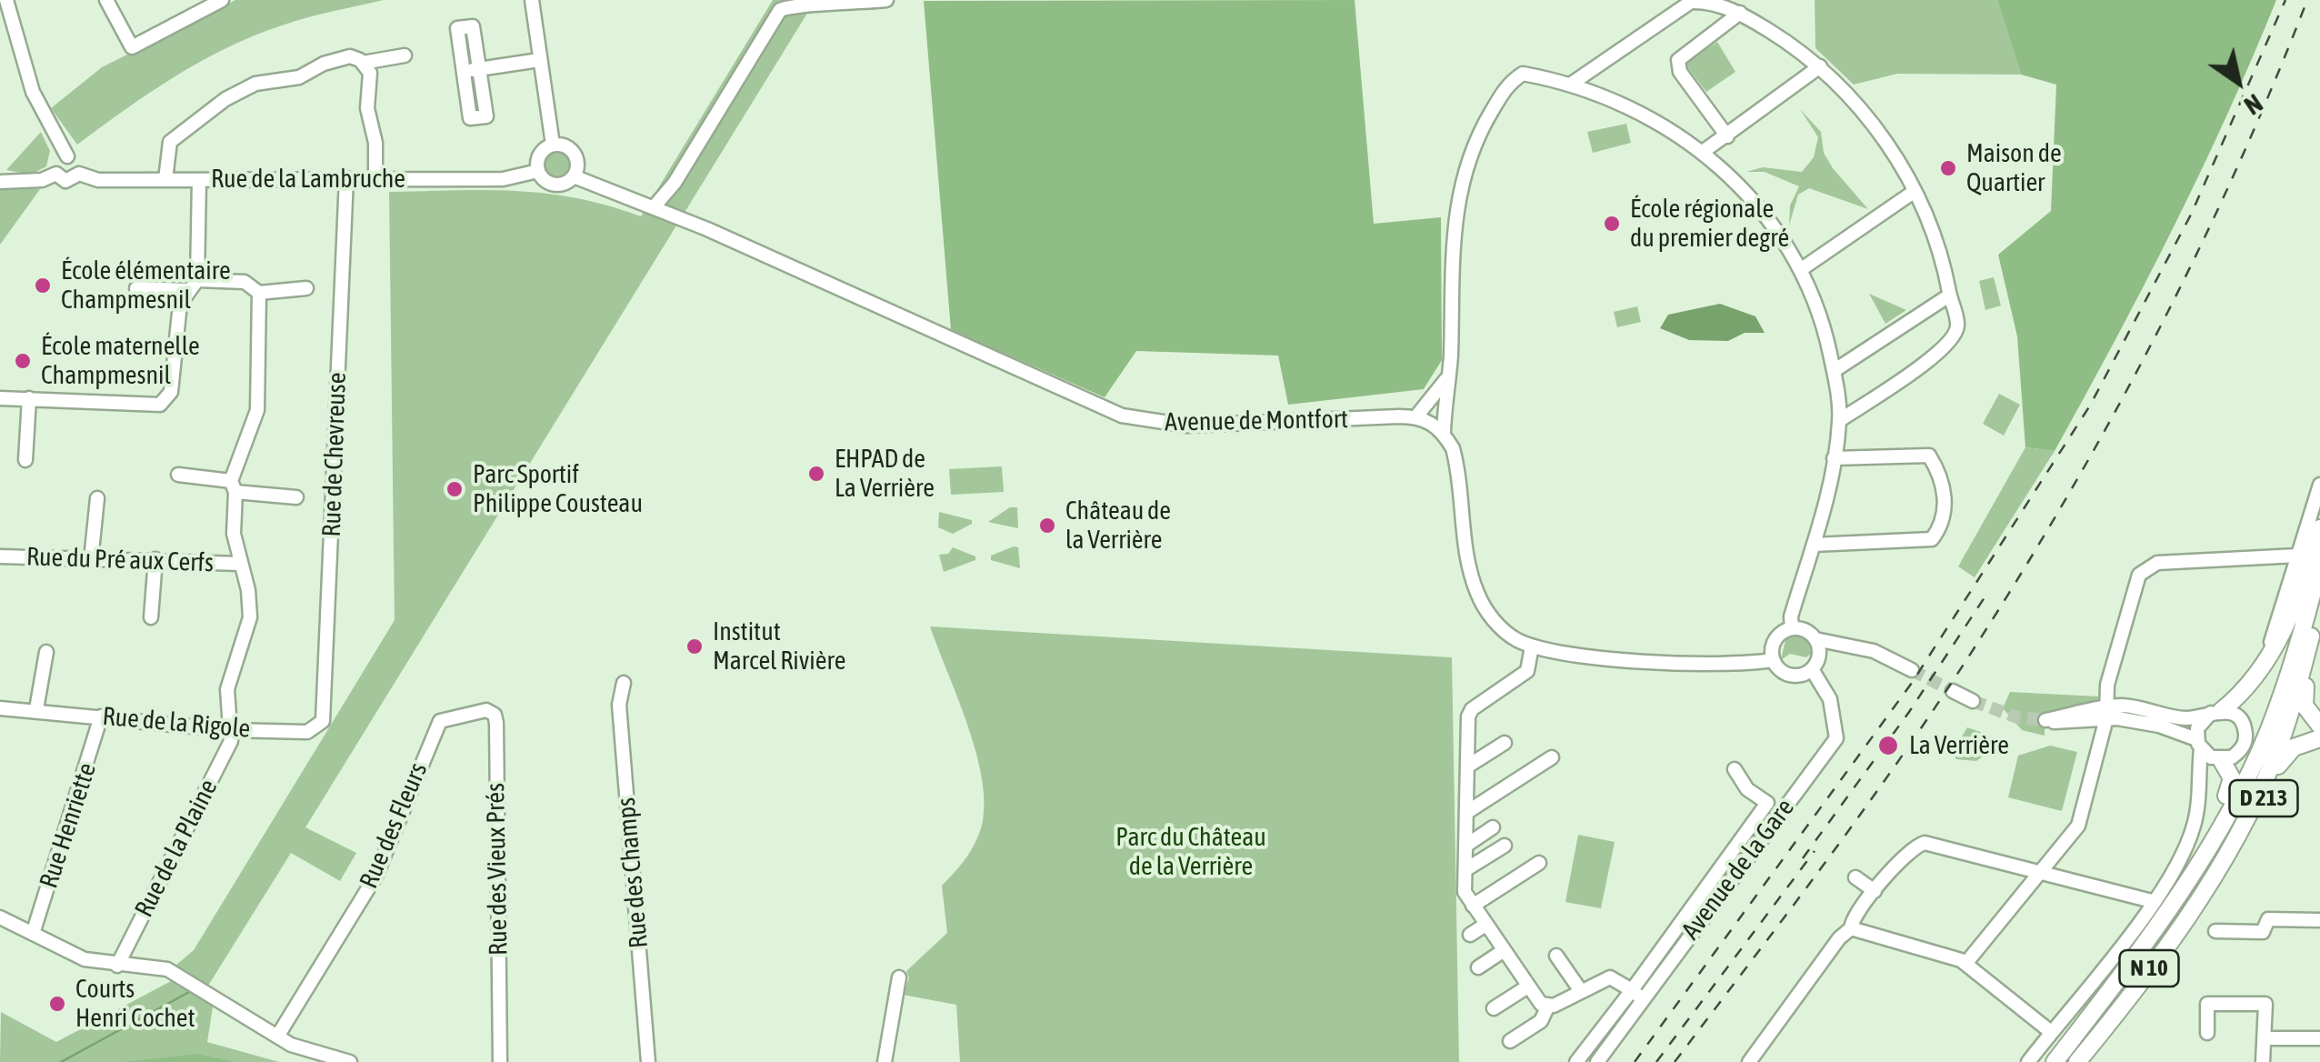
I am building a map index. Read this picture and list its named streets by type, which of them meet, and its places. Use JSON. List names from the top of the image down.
{
  "streets": {
    "main road": ["D 213", "N 10"],
    "street": [
      "Rue de la Lambruche",
      "Avenue de Montfort",
      "Rue de Chevreuse",
      "Rue du Pré aux Cerfs",
      "Rue de la Rigole",
      "Rue Henriette",
      "Rue des Fleurs",
      "Rue de la Plaine",
      "Rue des Vieux Prés",
      "Avenue de la Gare",
      "Rue des Champs"
    ]
  },
  "crossings": [
    ["Rue de la Lambruche", "Avenue de Montfort"],
    ["Rue de la Lambruche", "Rue de Chevreuse"],
    ["Rue de Chevreuse", "Rue de la Rigole"],
    ["Rue de la Rigole", "Rue Henriette"],
    ["Rue de la Rigole", "Rue de la Plaine"],
    ["D 213", "N 10"],
    ["Rue des Fleurs", "Rue des Vieux Prés"]
  ],
  "parks": ["Parc du Château de la Verrière"],
  "places": [
    "Maison de Quartier",
    "École régionale du premier degré",
    "École élémentaire Champmesnil",
    "École maternelle Champmesnil",
    "EHPAD de La Verrière",
    "Parc Sportif Philippe Cousteau",
    "Château de la Verrière",
    "Institut Marcel Rivière",
    "La Verrière",
    "Courts Henri Cochet"
  ],
  "north": "bottom right"
}
